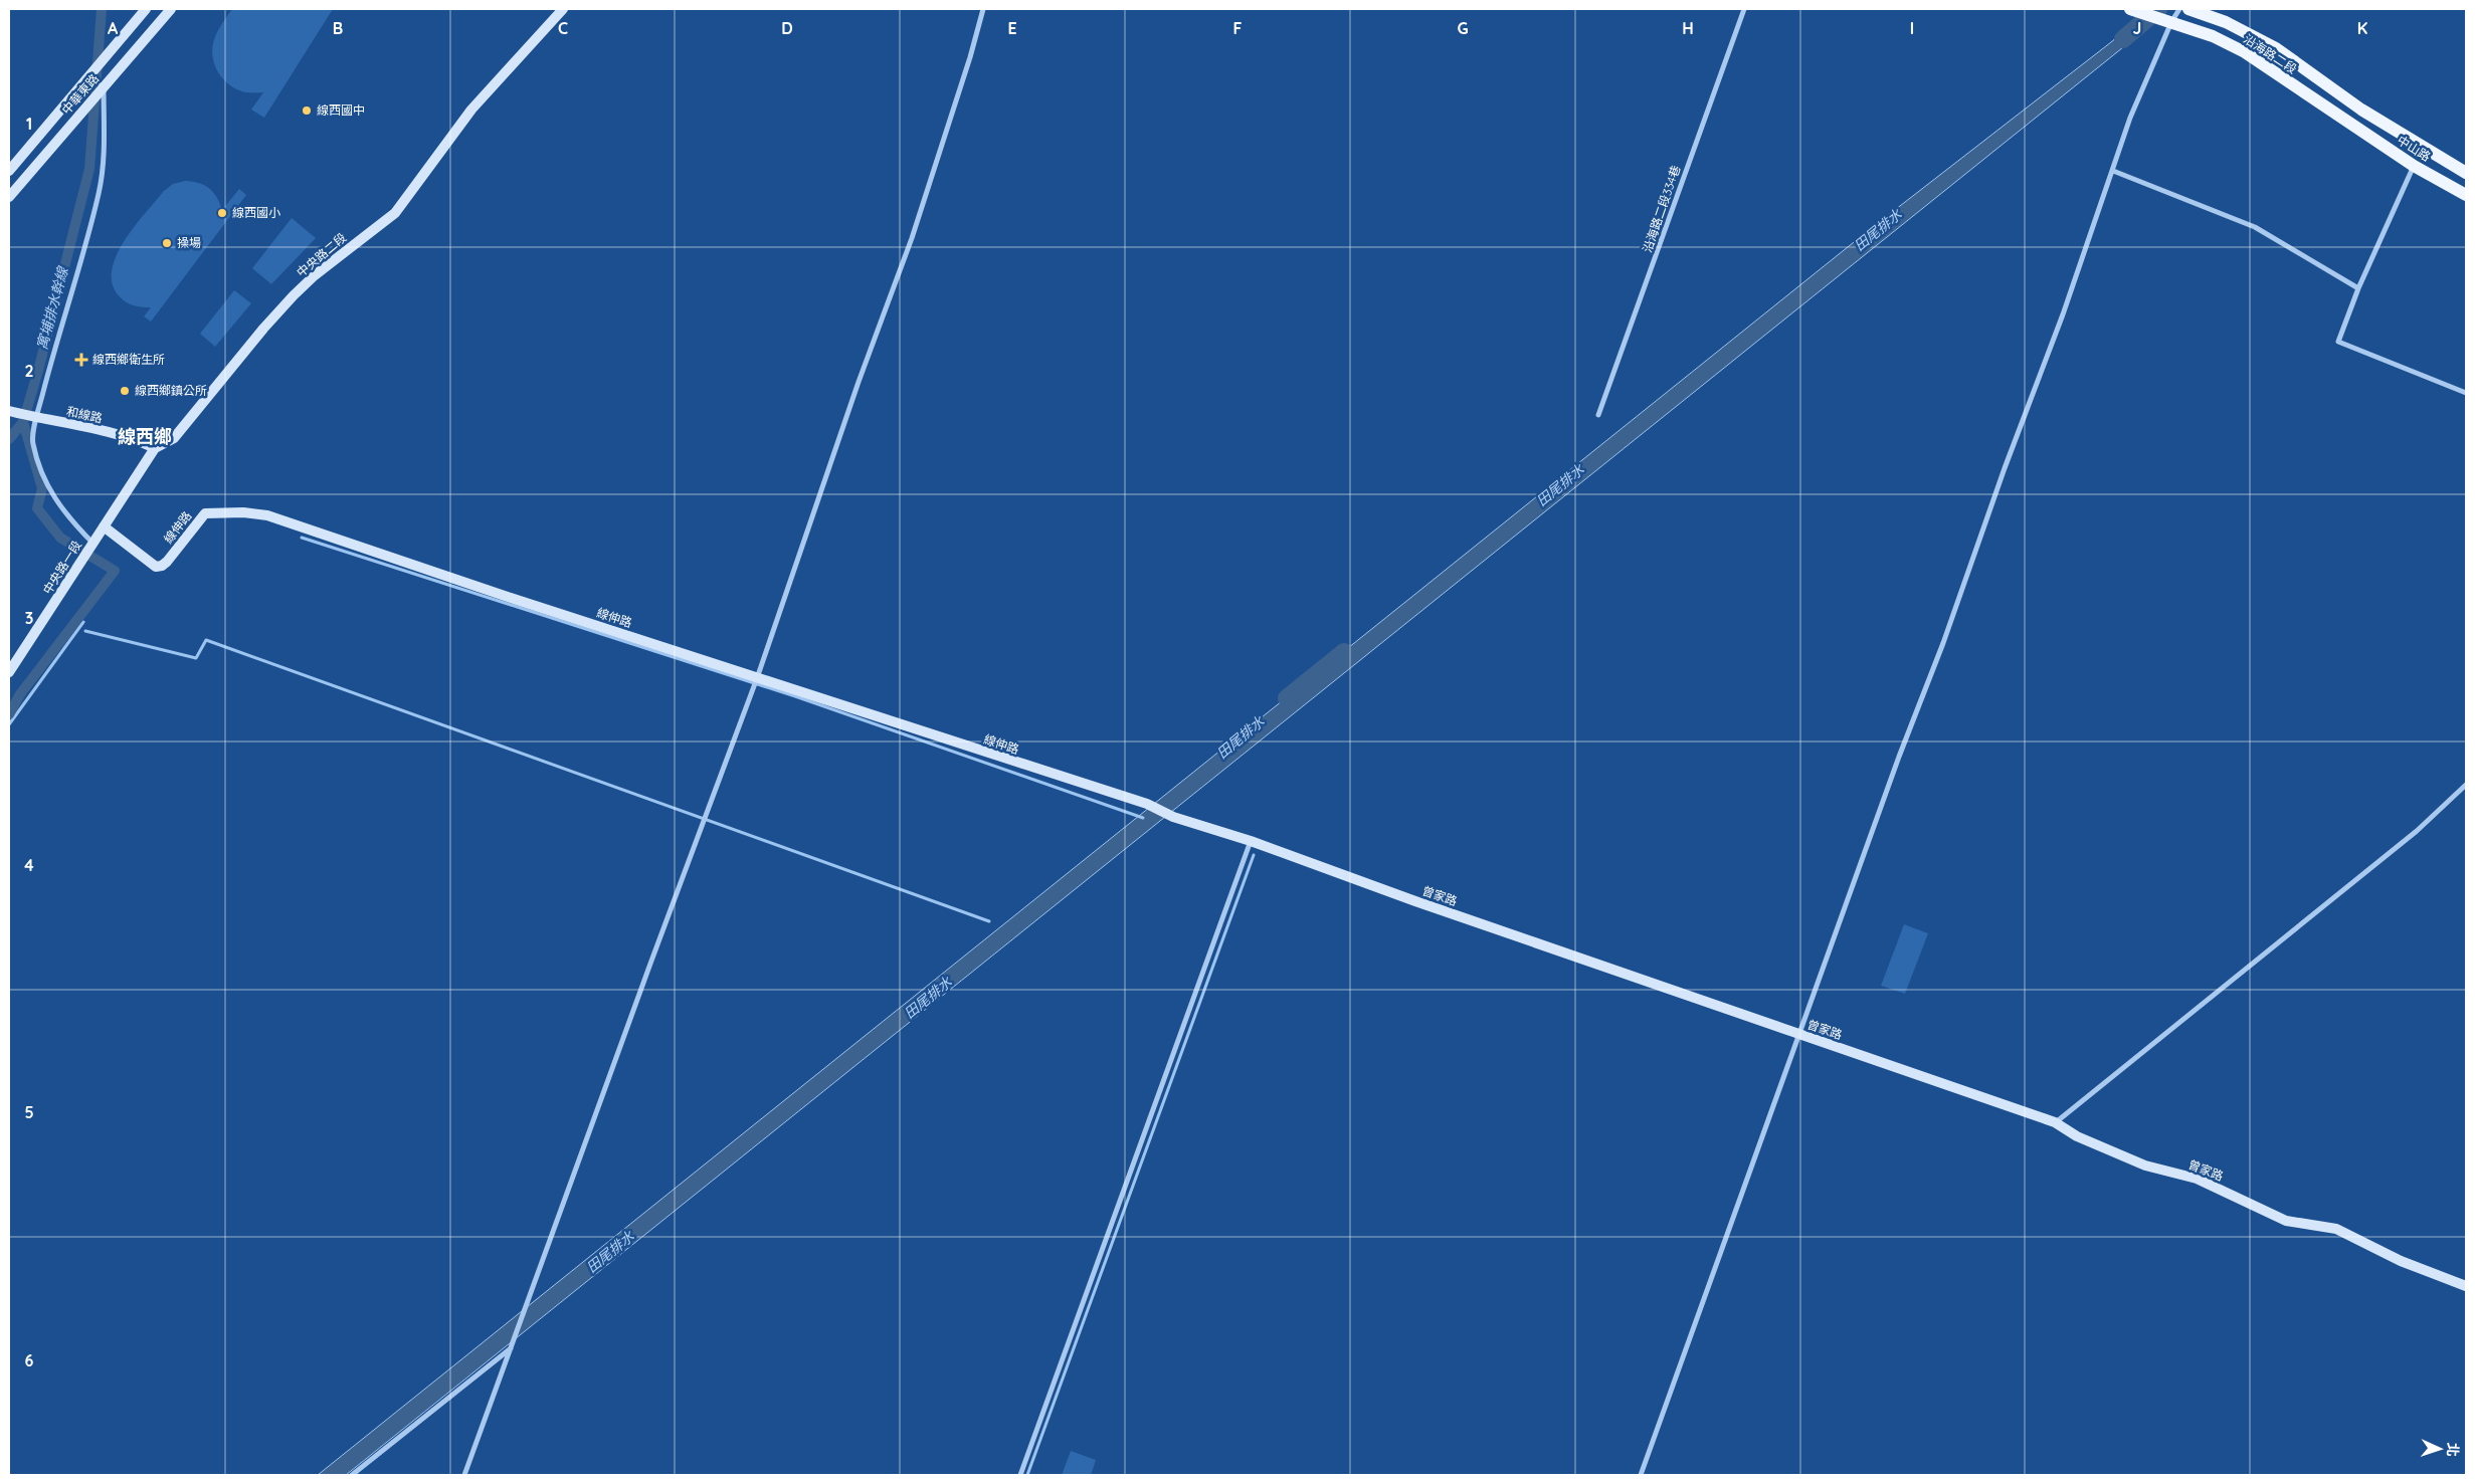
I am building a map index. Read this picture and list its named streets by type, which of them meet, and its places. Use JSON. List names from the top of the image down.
{
  "streets": {
    "main road": ["沿海路二段", "中山路"],
    "street": [
      "中華東路",
      "沿海路二段334巷",
      "中央路二段",
      "和線路",
      "線伸路",
      "中央路一段",
      "曾家路"
    ]
  },
  "crossings": [
    ["沿海路二段", "中山路"],
    ["中央路二段", "和線路"],
    ["中央路二段", "線伸路"],
    ["中央路二段", "中央路一段"],
    ["線伸路", "中央路一段"],
    ["線伸路", "曾家路"]
  ],
  "districts": ["線西鄉"],
  "water": ["田尾排水", "寓埔排水幹線"],
  "places": {
    "other": [
      "線西國中",
      "線西國小",
      "操場",
      "線西鄉鎮公所"
    ],
    "health": ["線西鄉衛生所"]
  },
  "north": "right",
  "grid": {
    "columns": [
      "A",
      "B",
      "C",
      "D",
      "E",
      "F",
      "G",
      "H",
      "I",
      "J",
      "K"
    ],
    "rows": [
      "1",
      "2",
      "3",
      "4",
      "5",
      "6"
    ]
  }
}
